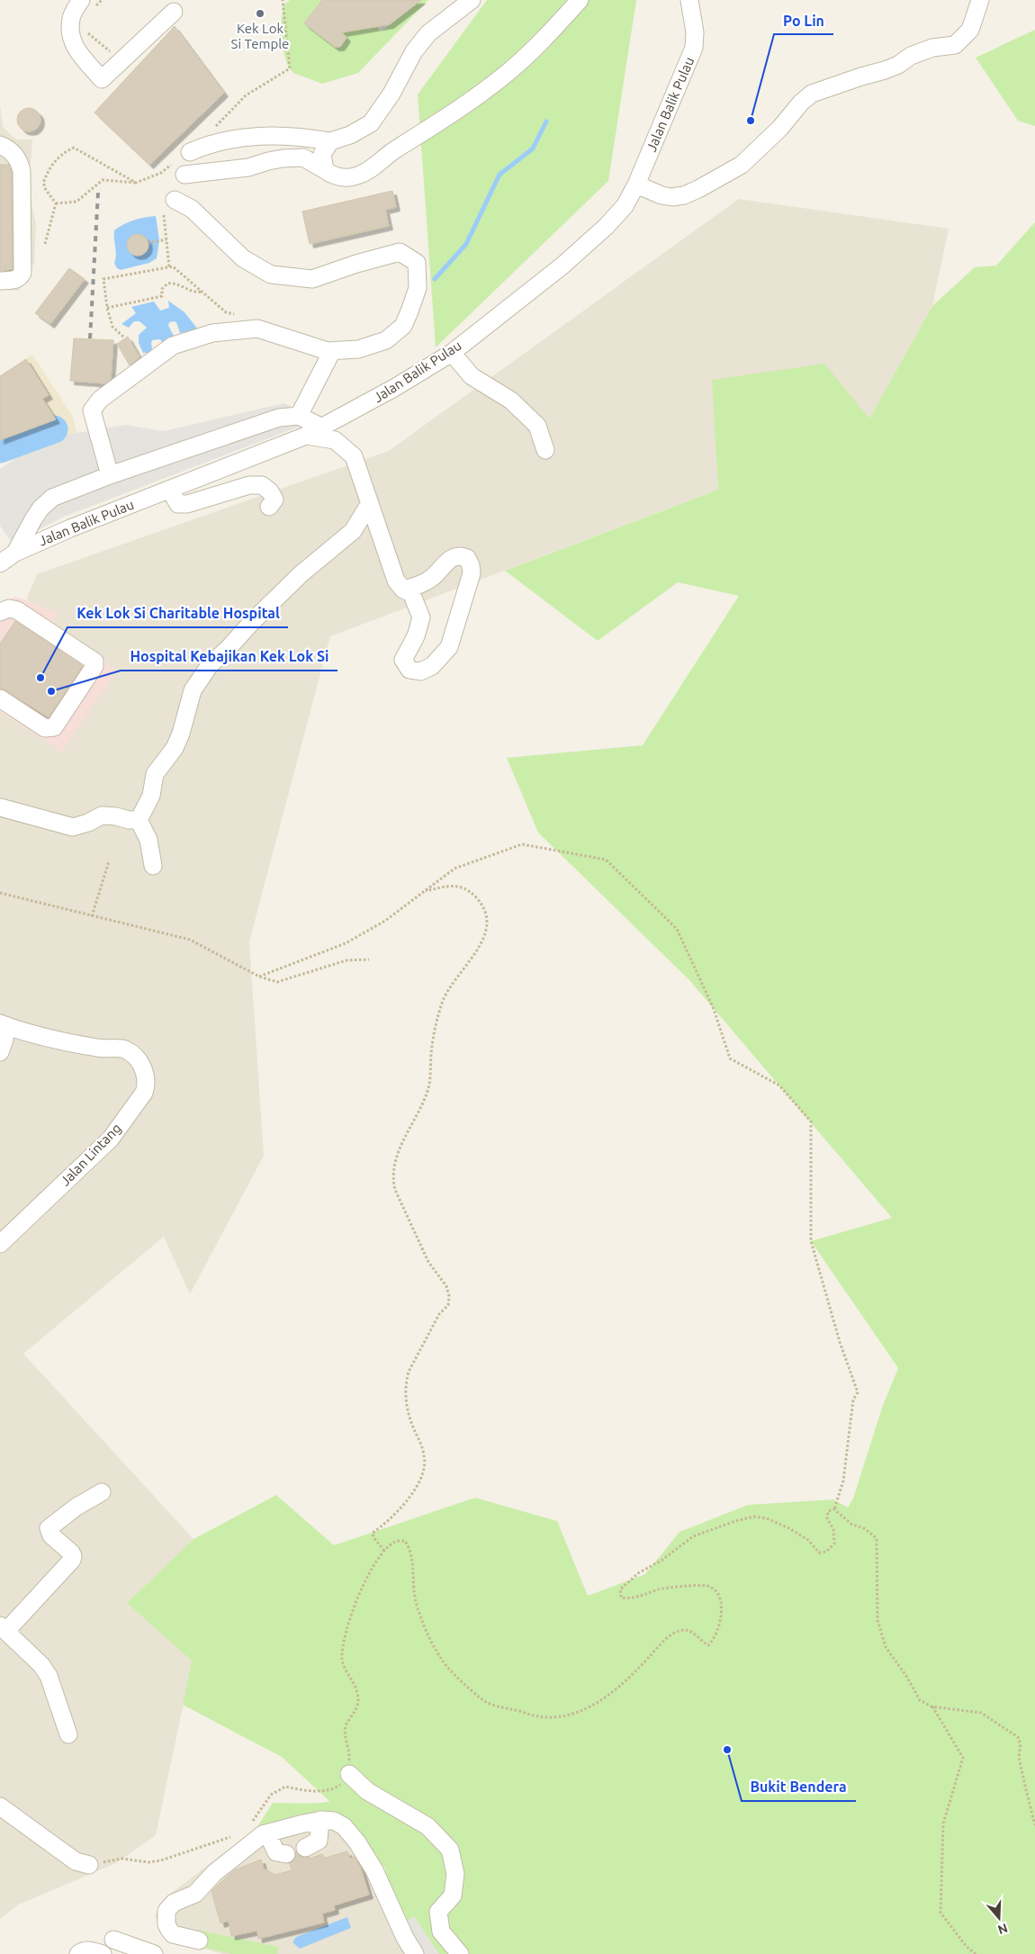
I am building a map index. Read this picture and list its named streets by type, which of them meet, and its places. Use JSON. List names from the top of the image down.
{
  "streets": {
    "street": ["Jalan Balik Pulau", "Jalan Lintang"]
  },
  "places": [
    "Kek Lok Si Temple",
    "Po Lin",
    "Kek Lok Si Charitable Hospital",
    "Hospital Kebajikan Kek Lok Si",
    "Bukit Bendera"
  ],
  "north": "bottom"
}
